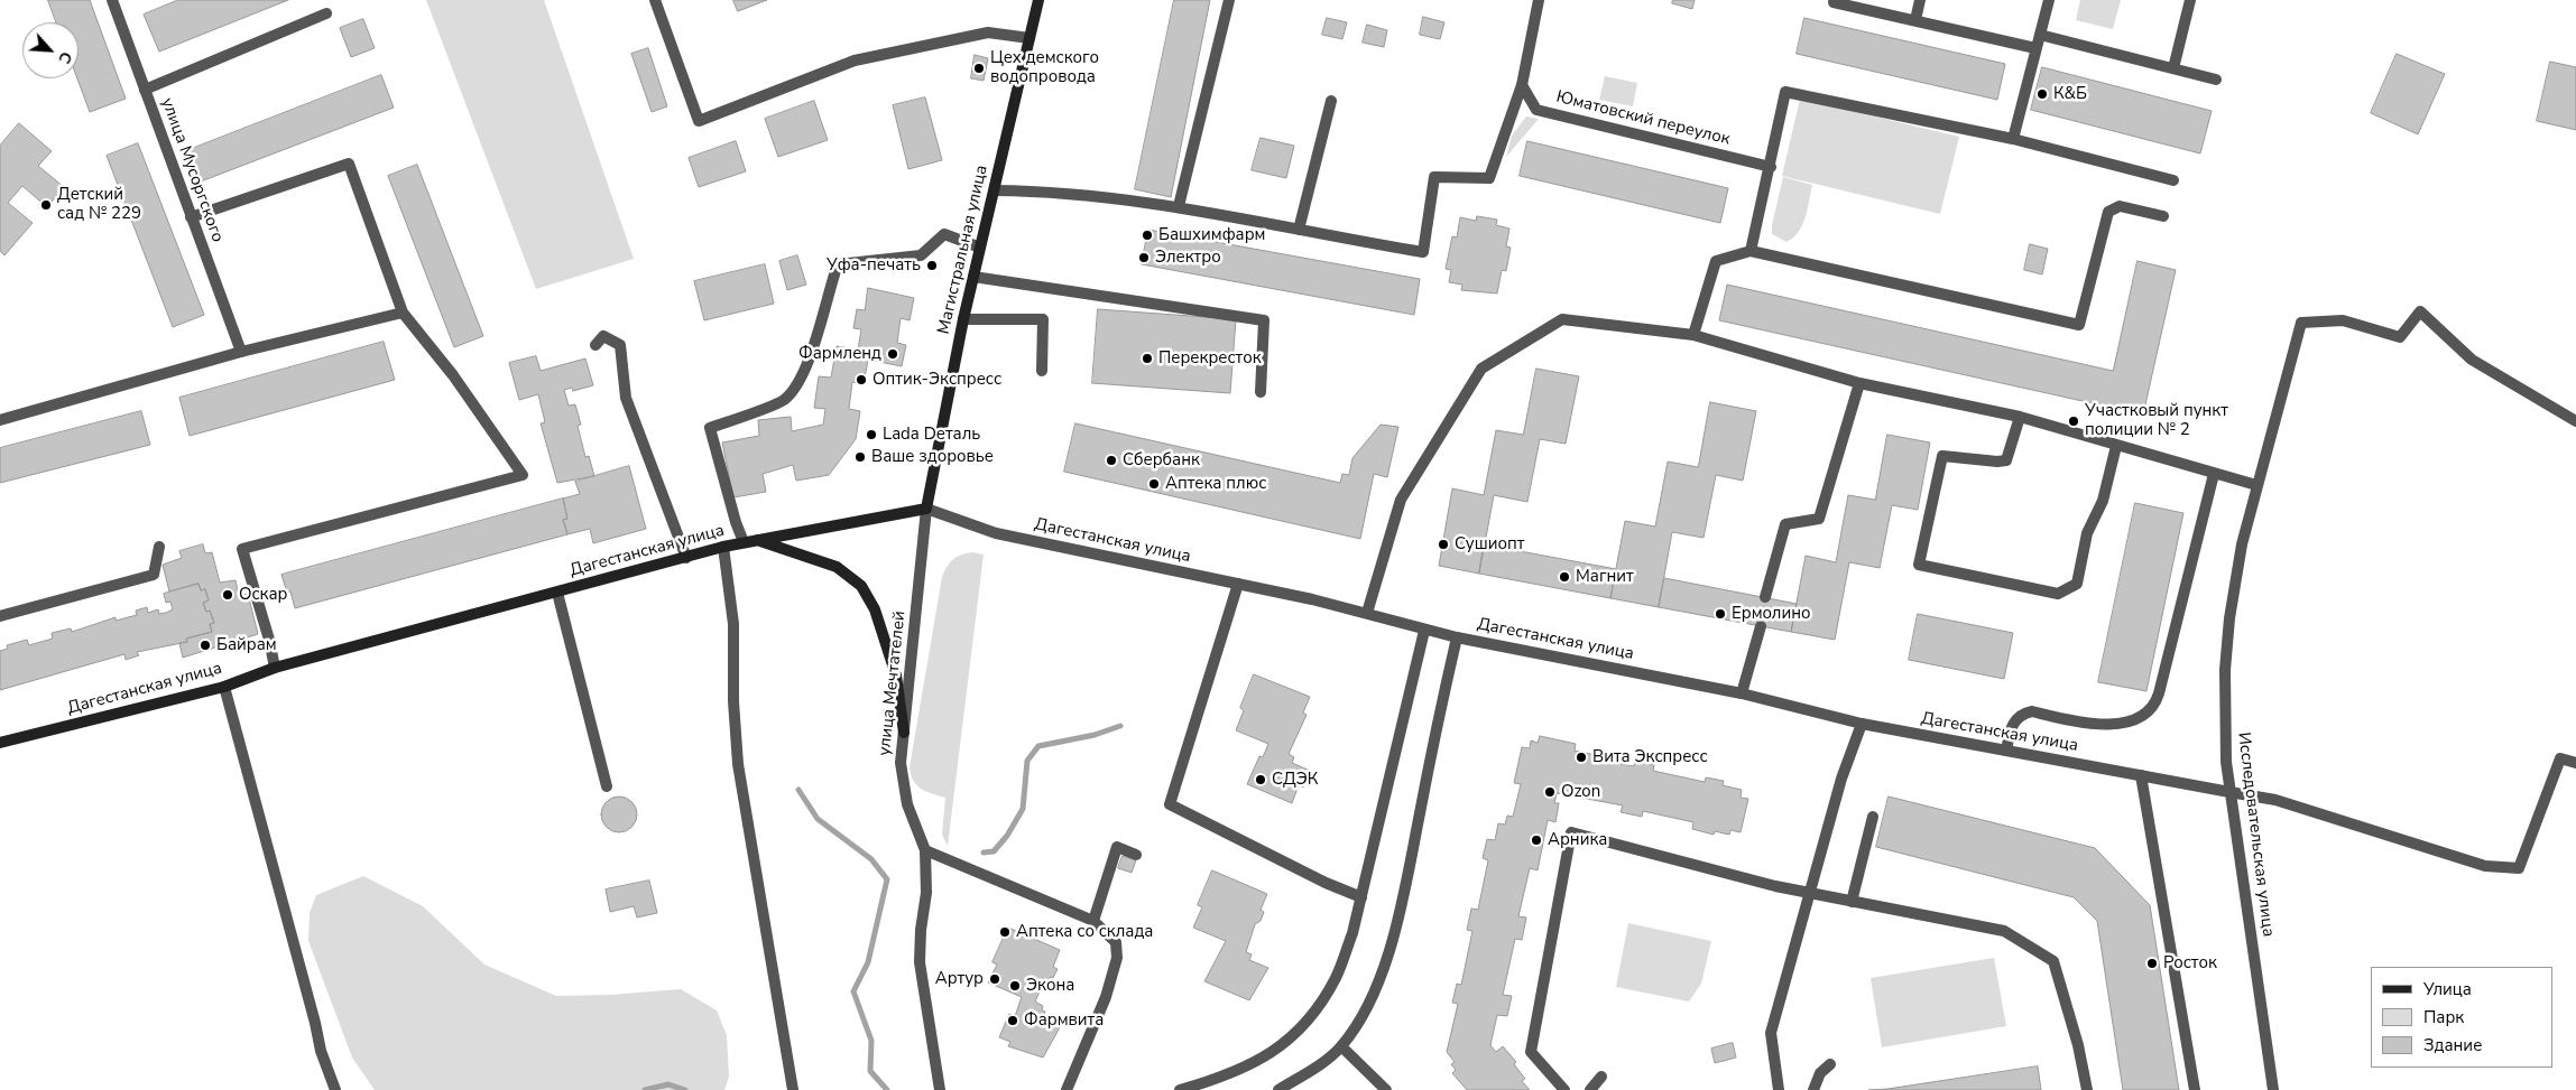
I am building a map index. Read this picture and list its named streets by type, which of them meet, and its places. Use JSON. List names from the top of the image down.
{
  "streets": {
    "street": [
      "Юматовский переулок",
      "улица Мусоргского",
      "Магистральная улица",
      "Дагестанская улица",
      "улица Мечтателей",
      "Исследовательская улица"
    ]
  },
  "crossings": [
    ["Магистральная улица", "Дагестанская улица"],
    ["Магистральная улица", "улица Мечтателей"],
    ["Дагестанская улица", "улица Мечтателей"],
    ["Дагестанская улица", "Исследовательская улица"]
  ],
  "places": [
    "Цех демского водопровода",
    "К&Б",
    "Детский сад № 229",
    "Башхимфарм",
    "Электро",
    "Уфа-печать",
    "Фармленд",
    "Перекресток",
    "Оптик-Экспресс",
    "Участковый пункт полиции № 2",
    "Lada Dеталь",
    "Ваше здоровье",
    "Сбербанк",
    "Аптека плюс",
    "Сушиопт",
    "Магнит",
    "Оскар",
    "Ермолино",
    "Байрам",
    "Вита Экспресс",
    "СДЭК",
    "Ozon",
    "Арника",
    "Аптека со склада",
    "Росток",
    "Артур",
    "Экона",
    "Фармвита"
  ],
  "legend": ["Улица", "Парк", "Здание"],
  "north": "bottom right"
}
